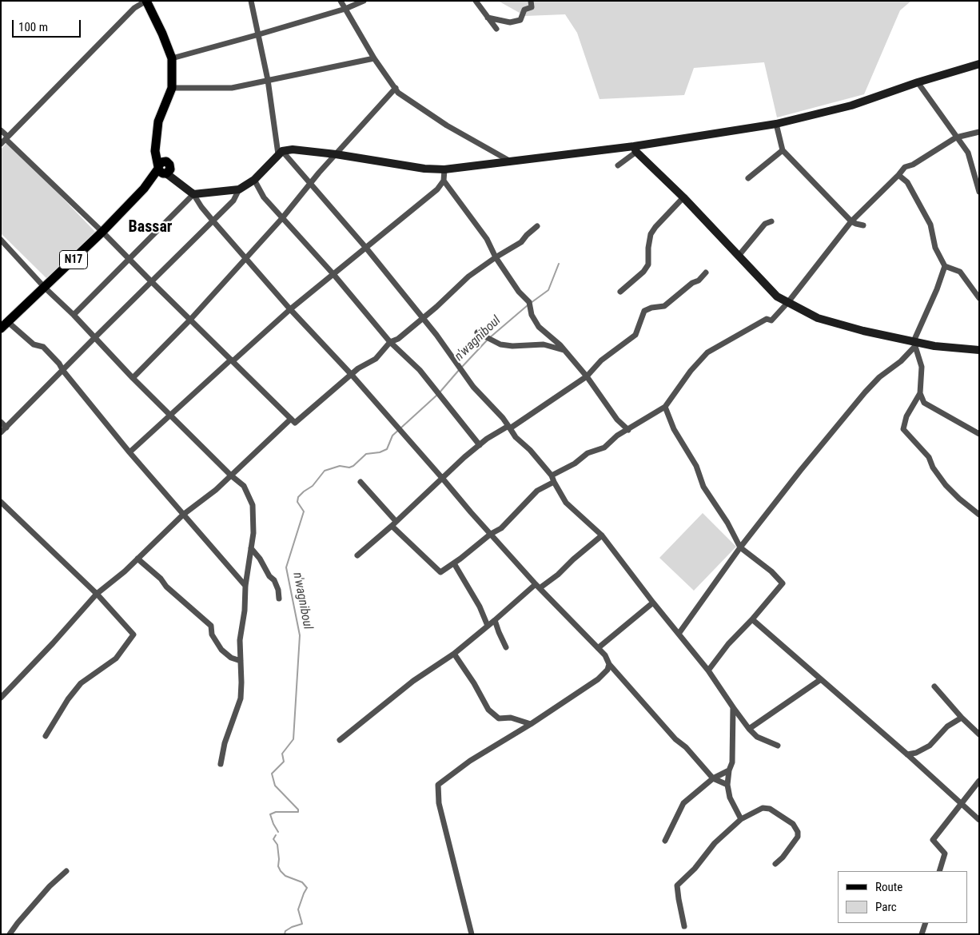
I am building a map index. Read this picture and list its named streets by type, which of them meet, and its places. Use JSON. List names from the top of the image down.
{
  "streets": {
    "main road": ["N17"]
  },
  "districts": ["Bassar"],
  "water": ["n'wagniboul"],
  "legend": ["Route", "Parc"],
  "scale_bar": "100 m"
}
